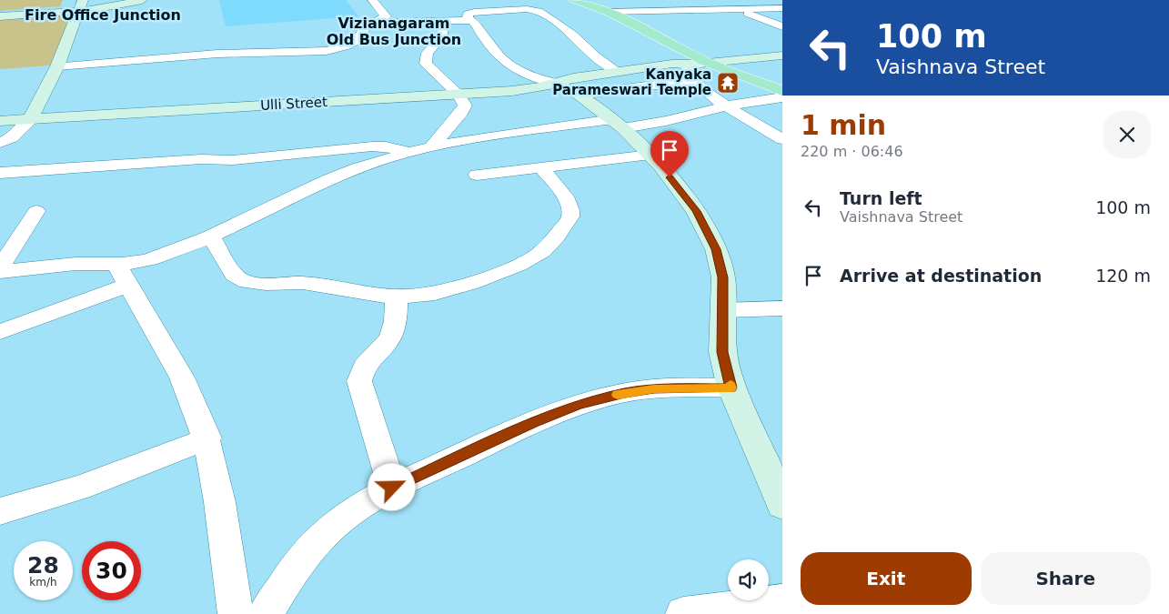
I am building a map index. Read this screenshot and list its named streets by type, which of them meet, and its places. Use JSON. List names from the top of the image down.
{
  "streets": {
    "street": ["Ulli Street"]
  },
  "districts": ["Fire Office Junction", "Vizianagaram Old Bus Junction"],
  "places": {
    "temple": ["Kanyaka Parameswari Temple"]
  },
  "page": {
    "turn": ["100 m", "Vaishnava Street"],
    "heading": ["1 min", "220 m · 06:46"],
    "list": [
      {
        "name": "Turn left",
        "note": "Vaishnava Street",
        "value": "100 m"
      },
      {
        "name": "Arrive at destination",
        "value": "120 m"
      }
    ],
    "speed": "28 km/h",
    "limit": "30",
    "buttons": ["Exit", "Share"]
  }
}
